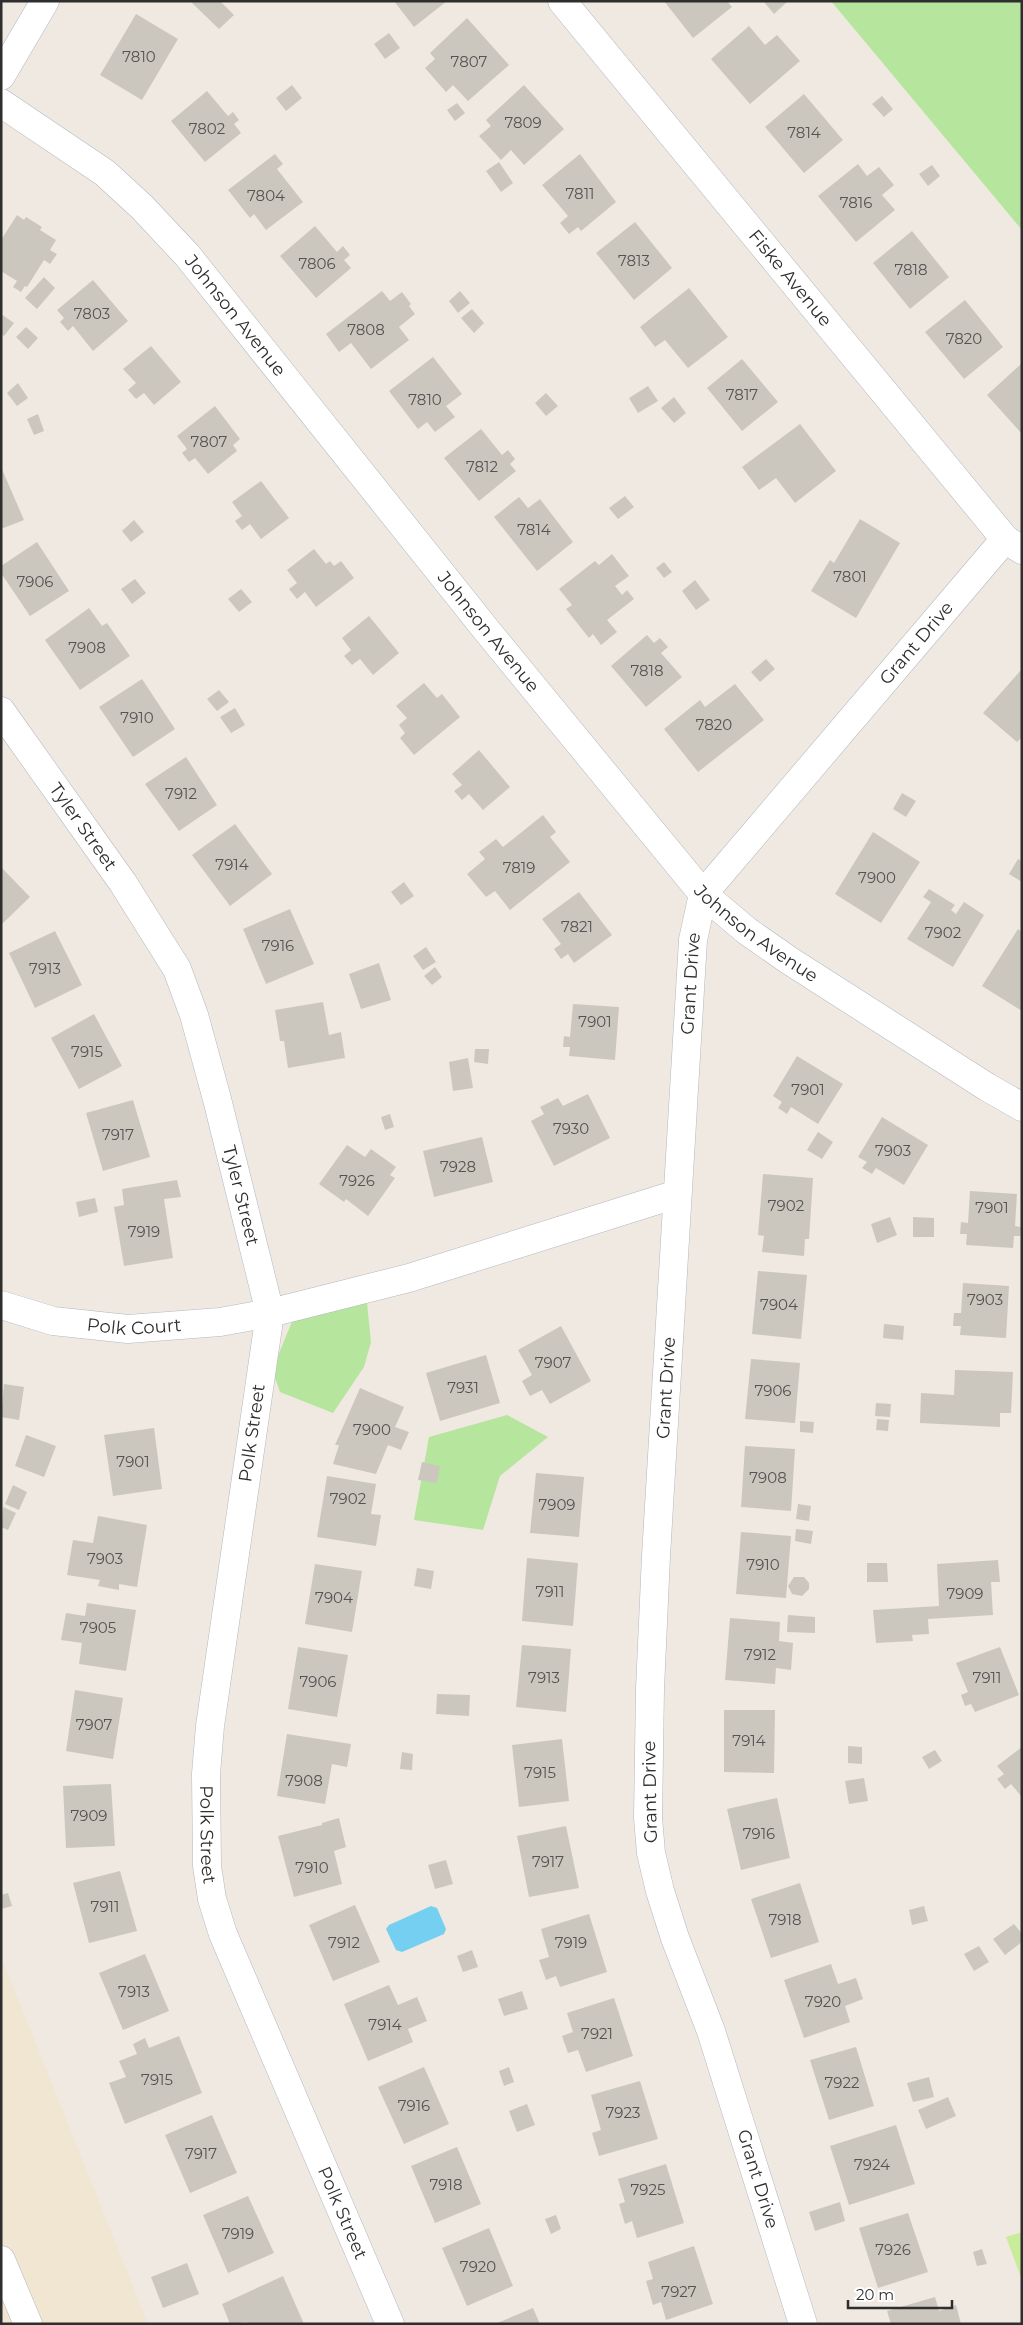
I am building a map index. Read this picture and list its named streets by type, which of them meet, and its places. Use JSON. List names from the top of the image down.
{
  "streets": {
    "street": [
      "Fiske Avenue",
      "Johnson Avenue",
      "Grant Drive",
      "Tyler Street",
      "Polk Court",
      "Polk Street"
    ]
  },
  "crossings": [
    ["Fiske Avenue", "Grant Drive"],
    ["Johnson Avenue", "Grant Drive"],
    ["Tyler Street", "Polk Court"],
    ["Tyler Street", "Polk Street"],
    ["Polk Court", "Polk Street"]
  ],
  "house_numbers": [
    "7810",
    "7807",
    "7809",
    "7802",
    "7814",
    "7811",
    "7804",
    "7816",
    "7813",
    "7806",
    "7818",
    "7803",
    "7808",
    "7820",
    "7817",
    "7810",
    "7807",
    "7812",
    "7814",
    "7801",
    "7906",
    "7908",
    "7818",
    "7910",
    "7820",
    "7912",
    "7914",
    "7819",
    "7900",
    "7821",
    "7902",
    "7916",
    "7913",
    "7901",
    "7915",
    "7901",
    "7930",
    "7917",
    "7903",
    "7928",
    "7926",
    "7902",
    "7901",
    "7919",
    "7903",
    "7904",
    "7907",
    "7931",
    "7906",
    "7900",
    "7901",
    "7908",
    "7902",
    "7909",
    "7903",
    "7910",
    "7911",
    "7909",
    "7904",
    "7905",
    "7912",
    "7913",
    "7911",
    "7906",
    "7907",
    "7914",
    "7915",
    "7908",
    "7909",
    "7916",
    "7917",
    "7910",
    "7911",
    "7918",
    "7912",
    "7919",
    "7913",
    "7920",
    "7914",
    "7921",
    "7915",
    "7922",
    "7916",
    "7923",
    "7917",
    "7924",
    "7918",
    "7925",
    "7919",
    "7926",
    "7920",
    "7927"
  ],
  "scale_bar": "20 m"
}
